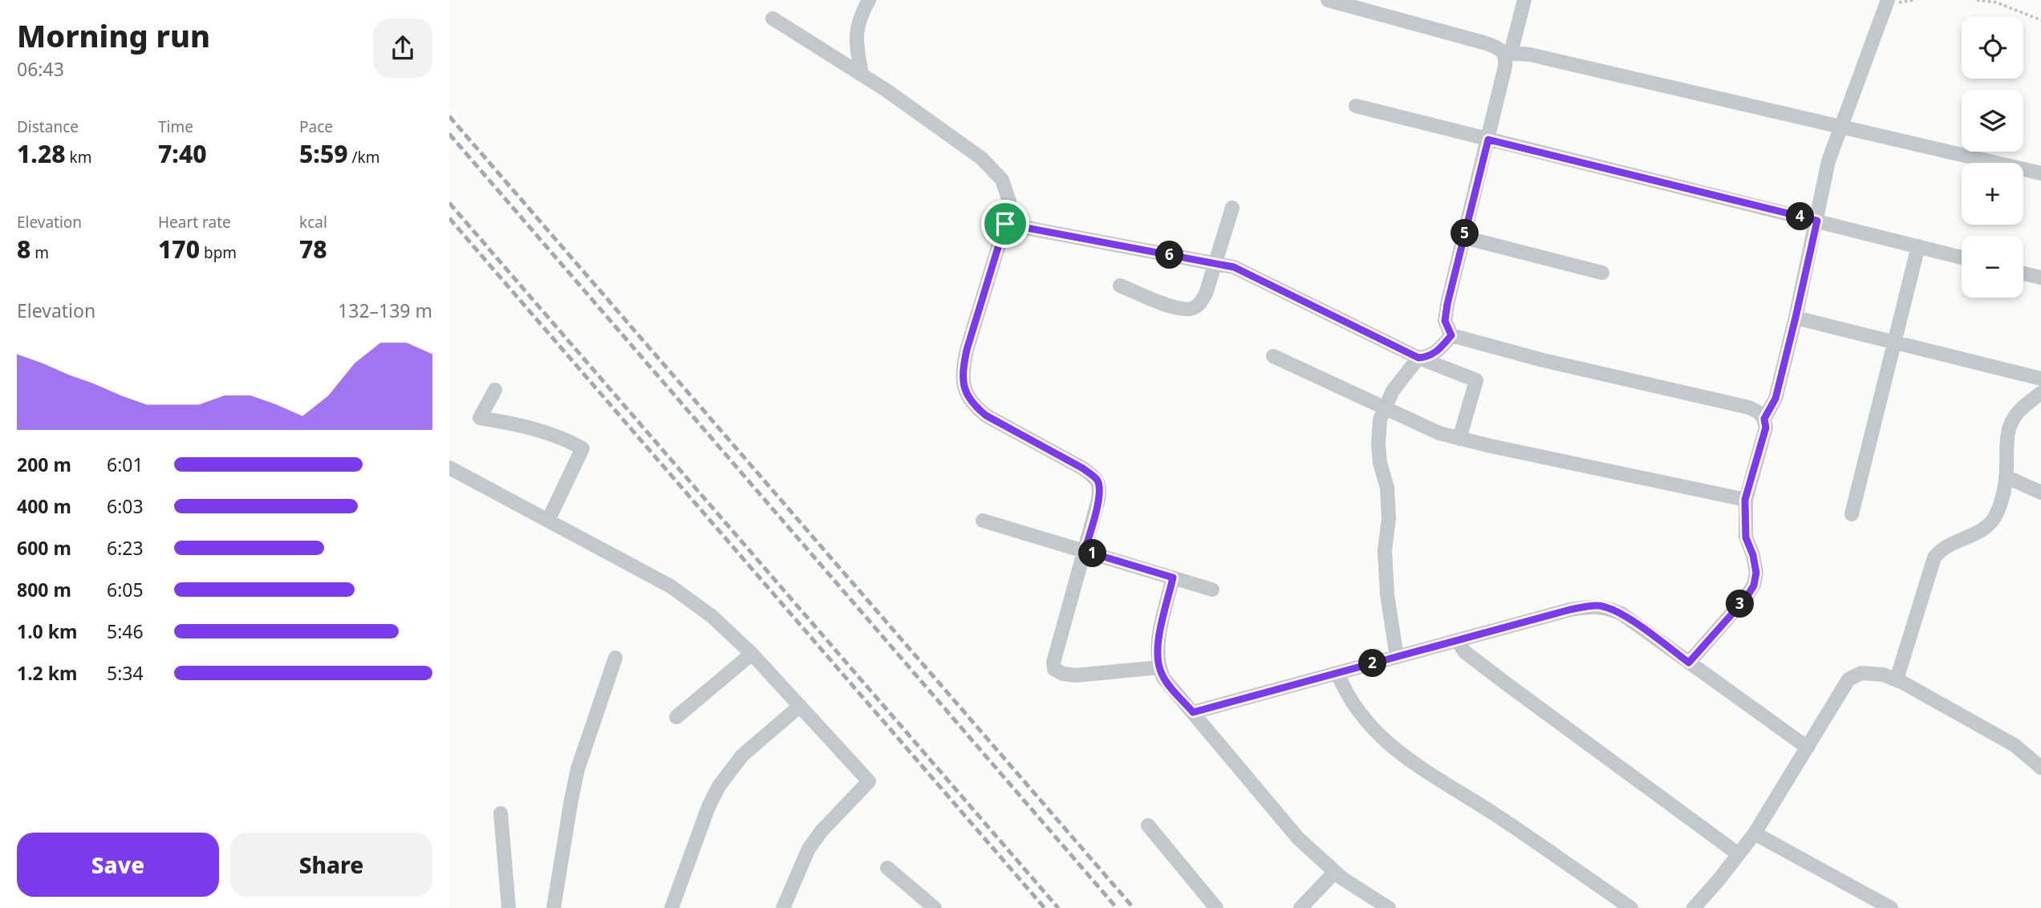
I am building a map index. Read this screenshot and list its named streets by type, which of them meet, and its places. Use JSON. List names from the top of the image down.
{
  "page": {
    "heading": ["Morning run", "06:43"],
    "map_buttons": ["+", "−"],
    "stats": [
      ["Distance", "1.28 km"],
      ["Time", "7:40"],
      ["Pace", "5:59 /km"],
      ["Elevation", "8 m"],
      ["Heart rate", "170 bpm"],
      ["kcal", "78"]
    ],
    "pins": [
      "4",
      "5",
      "6",
      "1",
      "3",
      "2"
    ],
    "chart": ["Elevation", "132–139 m"],
    "list": [
      {
        "name": "200 m",
        "note": "6:01"
      },
      {
        "name": "400 m",
        "note": "6:03"
      },
      {
        "name": "600 m",
        "note": "6:23"
      },
      {
        "name": "800 m",
        "note": "6:05"
      },
      {
        "name": "1.0 km",
        "note": "5:46"
      },
      {
        "name": "1.2 km",
        "note": "5:34"
      }
    ],
    "buttons": ["Save", "Share"]
  }
}
